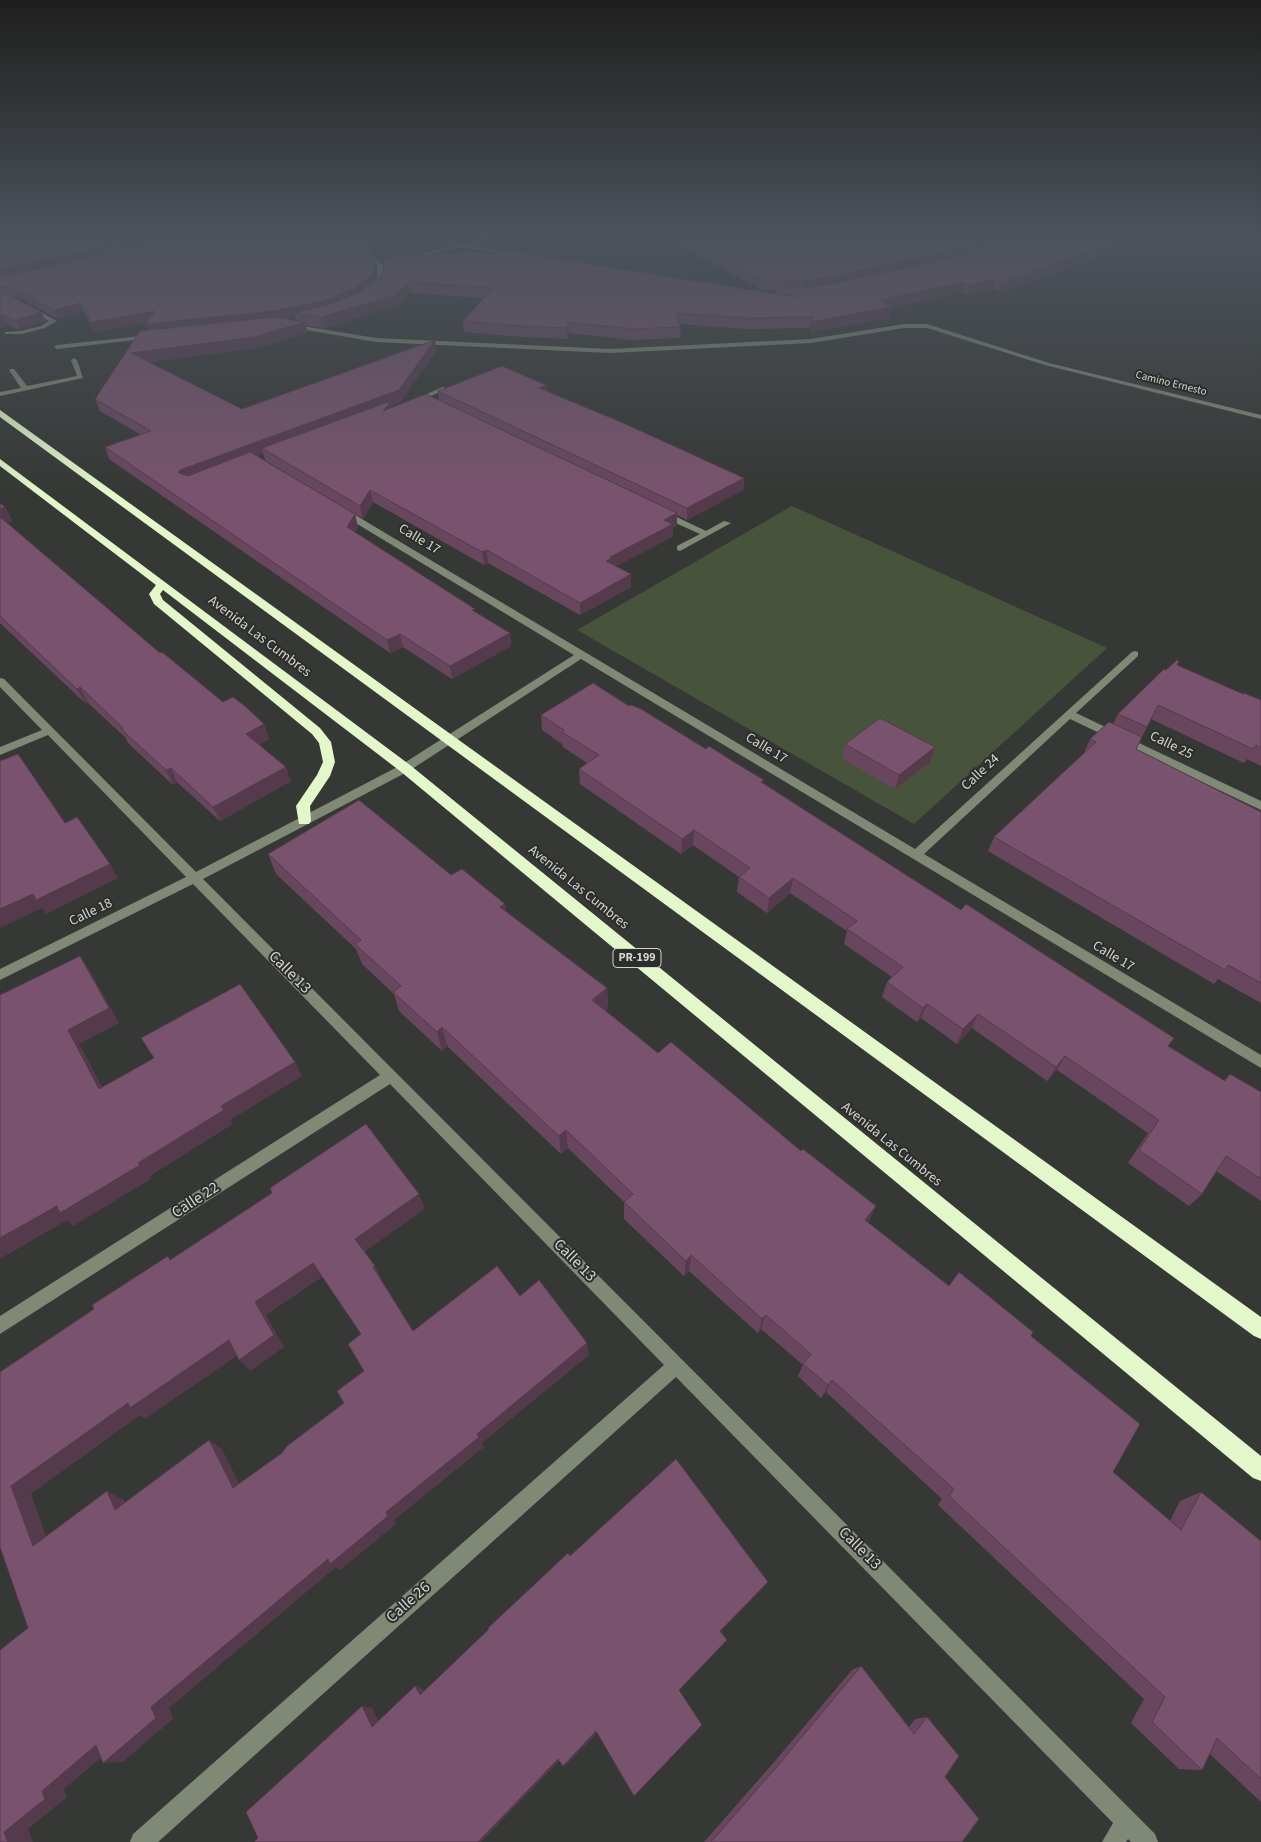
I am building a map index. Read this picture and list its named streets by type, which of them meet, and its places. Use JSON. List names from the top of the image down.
{
  "streets": {
    "highway": ["Avenida Las Cumbres", "PR-199"],
    "street": [
      "Camino Ernesto",
      "Calle 17",
      "Calle 25",
      "Calle 24",
      "Calle 18",
      "Calle 13",
      "Calle 22",
      "Calle 26"
    ]
  },
  "crossings": [
    ["Calle 17", "Calle 24"],
    ["Calle 17", "Calle 18"],
    ["Avenida Las Cumbres", "Calle 18"],
    ["Calle 25", "Calle 24"],
    ["Calle 18", "Calle 13"],
    ["Calle 13", "Calle 22"],
    ["Calle 13", "Calle 26"]
  ]
}
